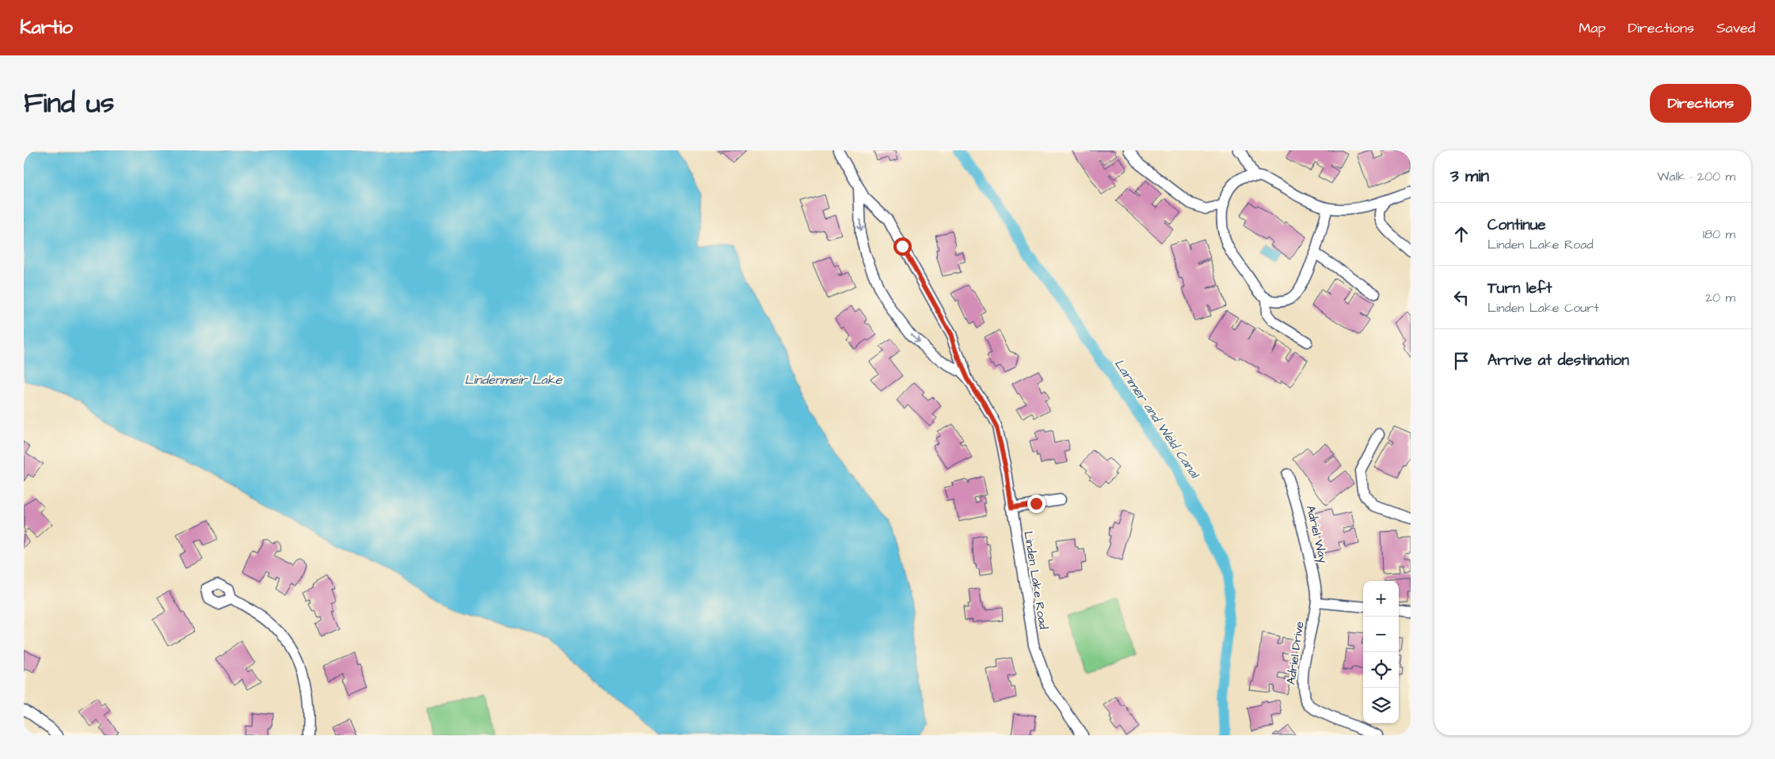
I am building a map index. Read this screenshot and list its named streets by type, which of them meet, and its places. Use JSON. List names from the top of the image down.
{
  "streets": {
    "street": ["Adriel Way", "Linden Lake Road", "Adriel Drive"]
  },
  "crossings": [
    ["Adriel Way", "Adriel Drive"]
  ],
  "water": ["Lindenmeir Lake", "Larimer and Weld Canal"],
  "page": {
    "header": "Kartio",
    "nav": ["Map", "Directions", "Saved"],
    "title": "Find us",
    "buttons": "Directions",
    "heading": ["3 min", "Walk · 200 m"],
    "list": [
      ["Continue", "Linden Lake Road", "180 m"],
      ["Turn left", "Linden Lake Court", "20 m"],
      "Arrive at destination"
    ],
    "map_buttons": ["+", "−"]
  }
}
